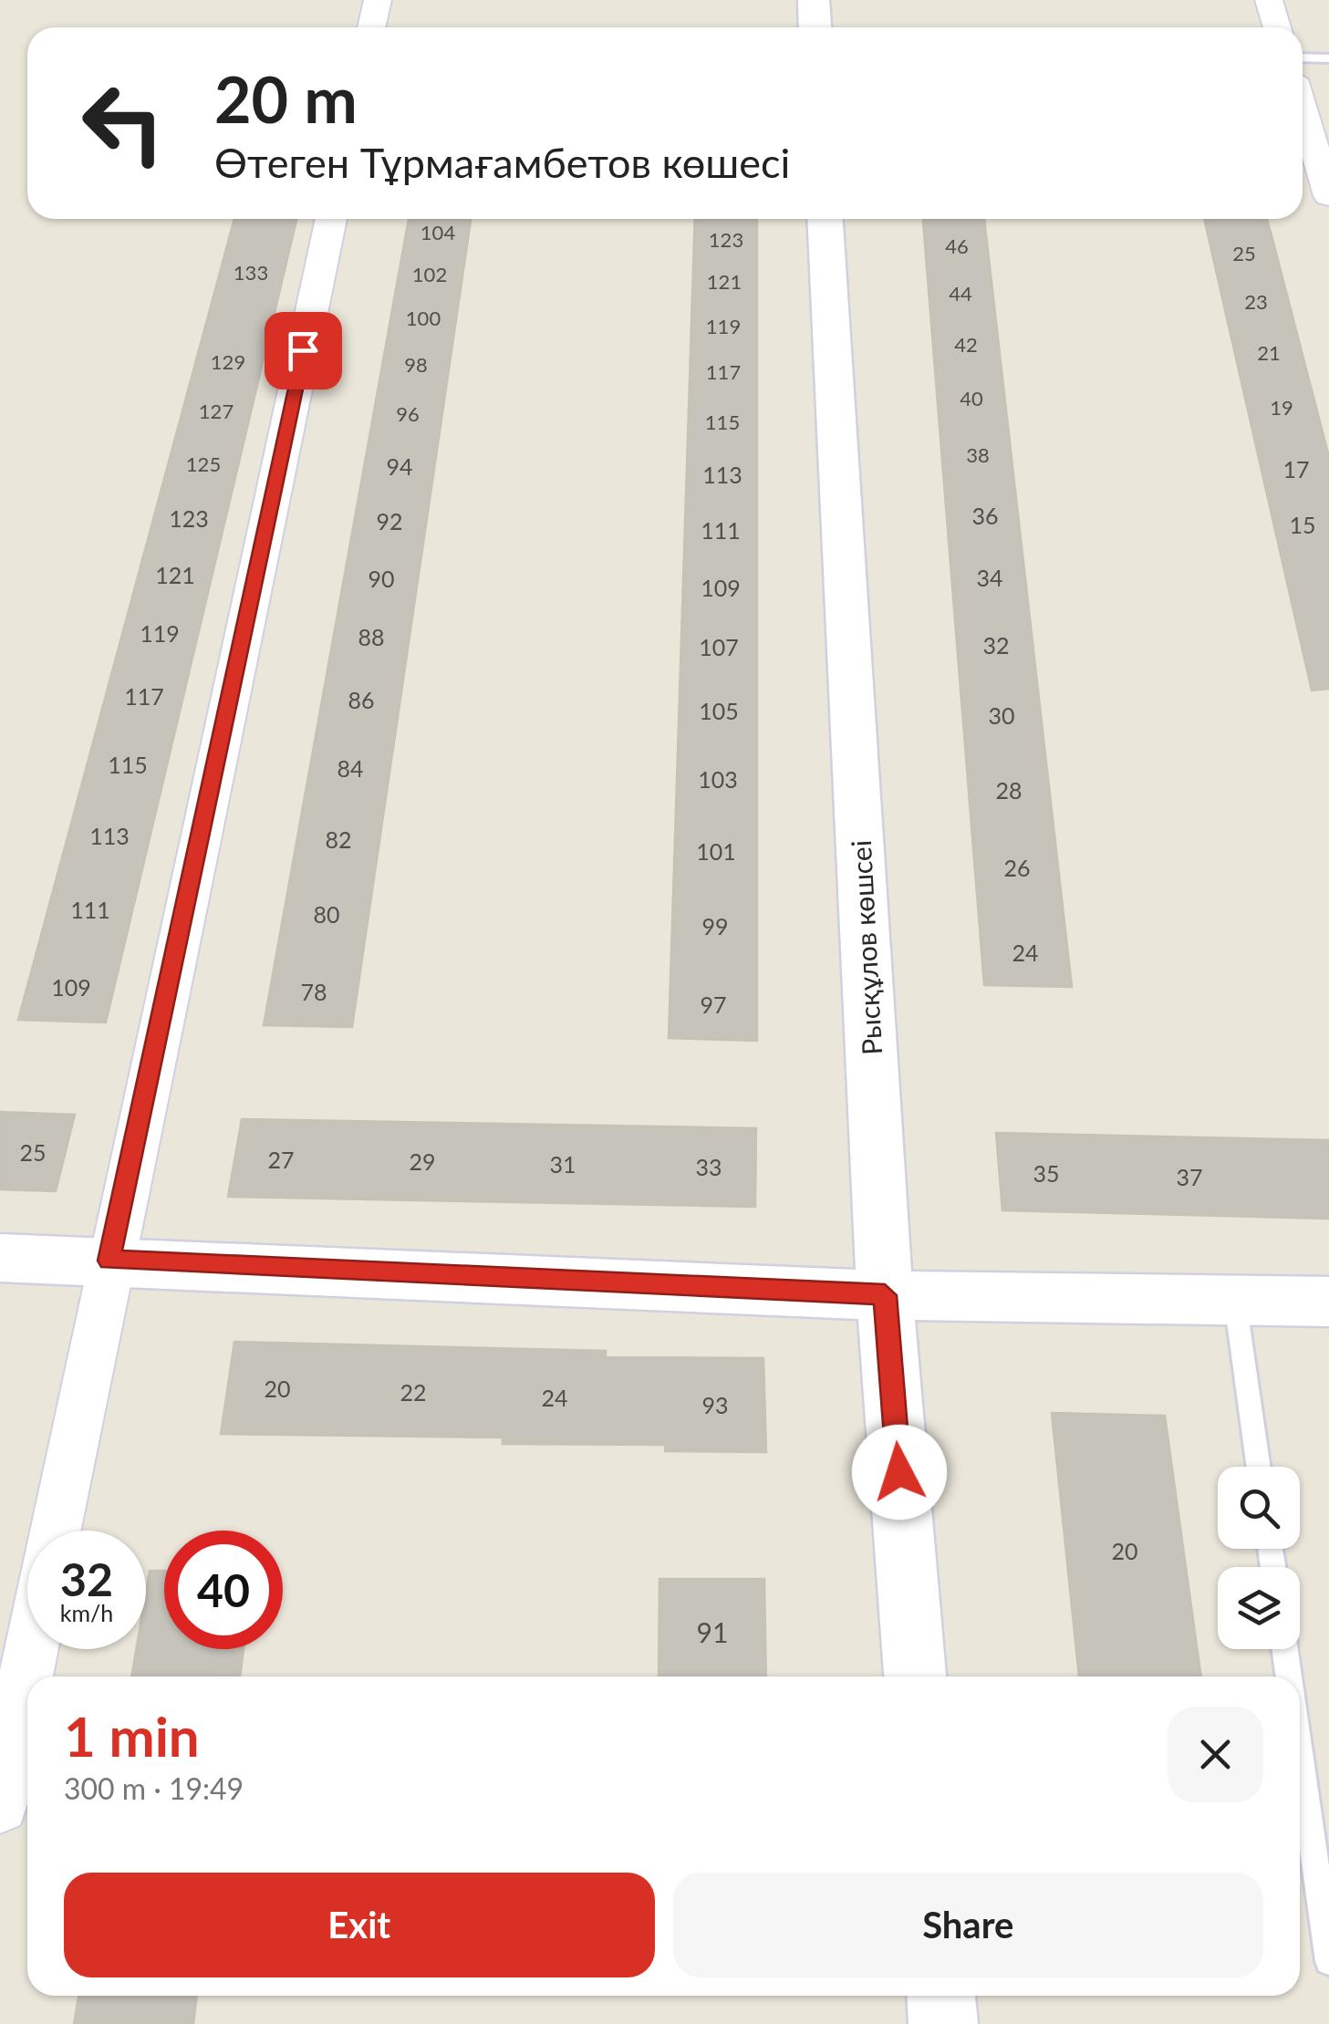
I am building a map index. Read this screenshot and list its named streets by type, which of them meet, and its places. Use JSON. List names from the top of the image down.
{
  "streets": {
    "street": ["Рысқұлов көшсеі"]
  },
  "house_numbers": [
    "104",
    "123",
    "46",
    "25",
    "133",
    "102",
    "121",
    "44",
    "23",
    "100",
    "119",
    "42",
    "21",
    "129",
    "98",
    "117",
    "40",
    "19",
    "127",
    "96",
    "115",
    "38",
    "125",
    "94",
    "17",
    "113",
    "36",
    "123",
    "92",
    "15",
    "111",
    "121",
    "34",
    "90",
    "109",
    "119",
    "88",
    "32",
    "107",
    "117",
    "86",
    "105",
    "30",
    "115",
    "84",
    "103",
    "28",
    "113",
    "82",
    "101",
    "26",
    "111",
    "80",
    "99",
    "24",
    "109",
    "78",
    "97",
    "25",
    "27",
    "29",
    "31",
    "33",
    "35",
    "37",
    "20",
    "22",
    "24",
    "93",
    "20",
    "91"
  ],
  "page": {
    "turn": ["20 m", "Өтеген Тұрмағамбетов көшесі"],
    "speed": "32 km/h",
    "limit": "40",
    "heading": ["1 min", "300 m · 19:49"],
    "buttons": ["Exit", "Share"]
  }
}
